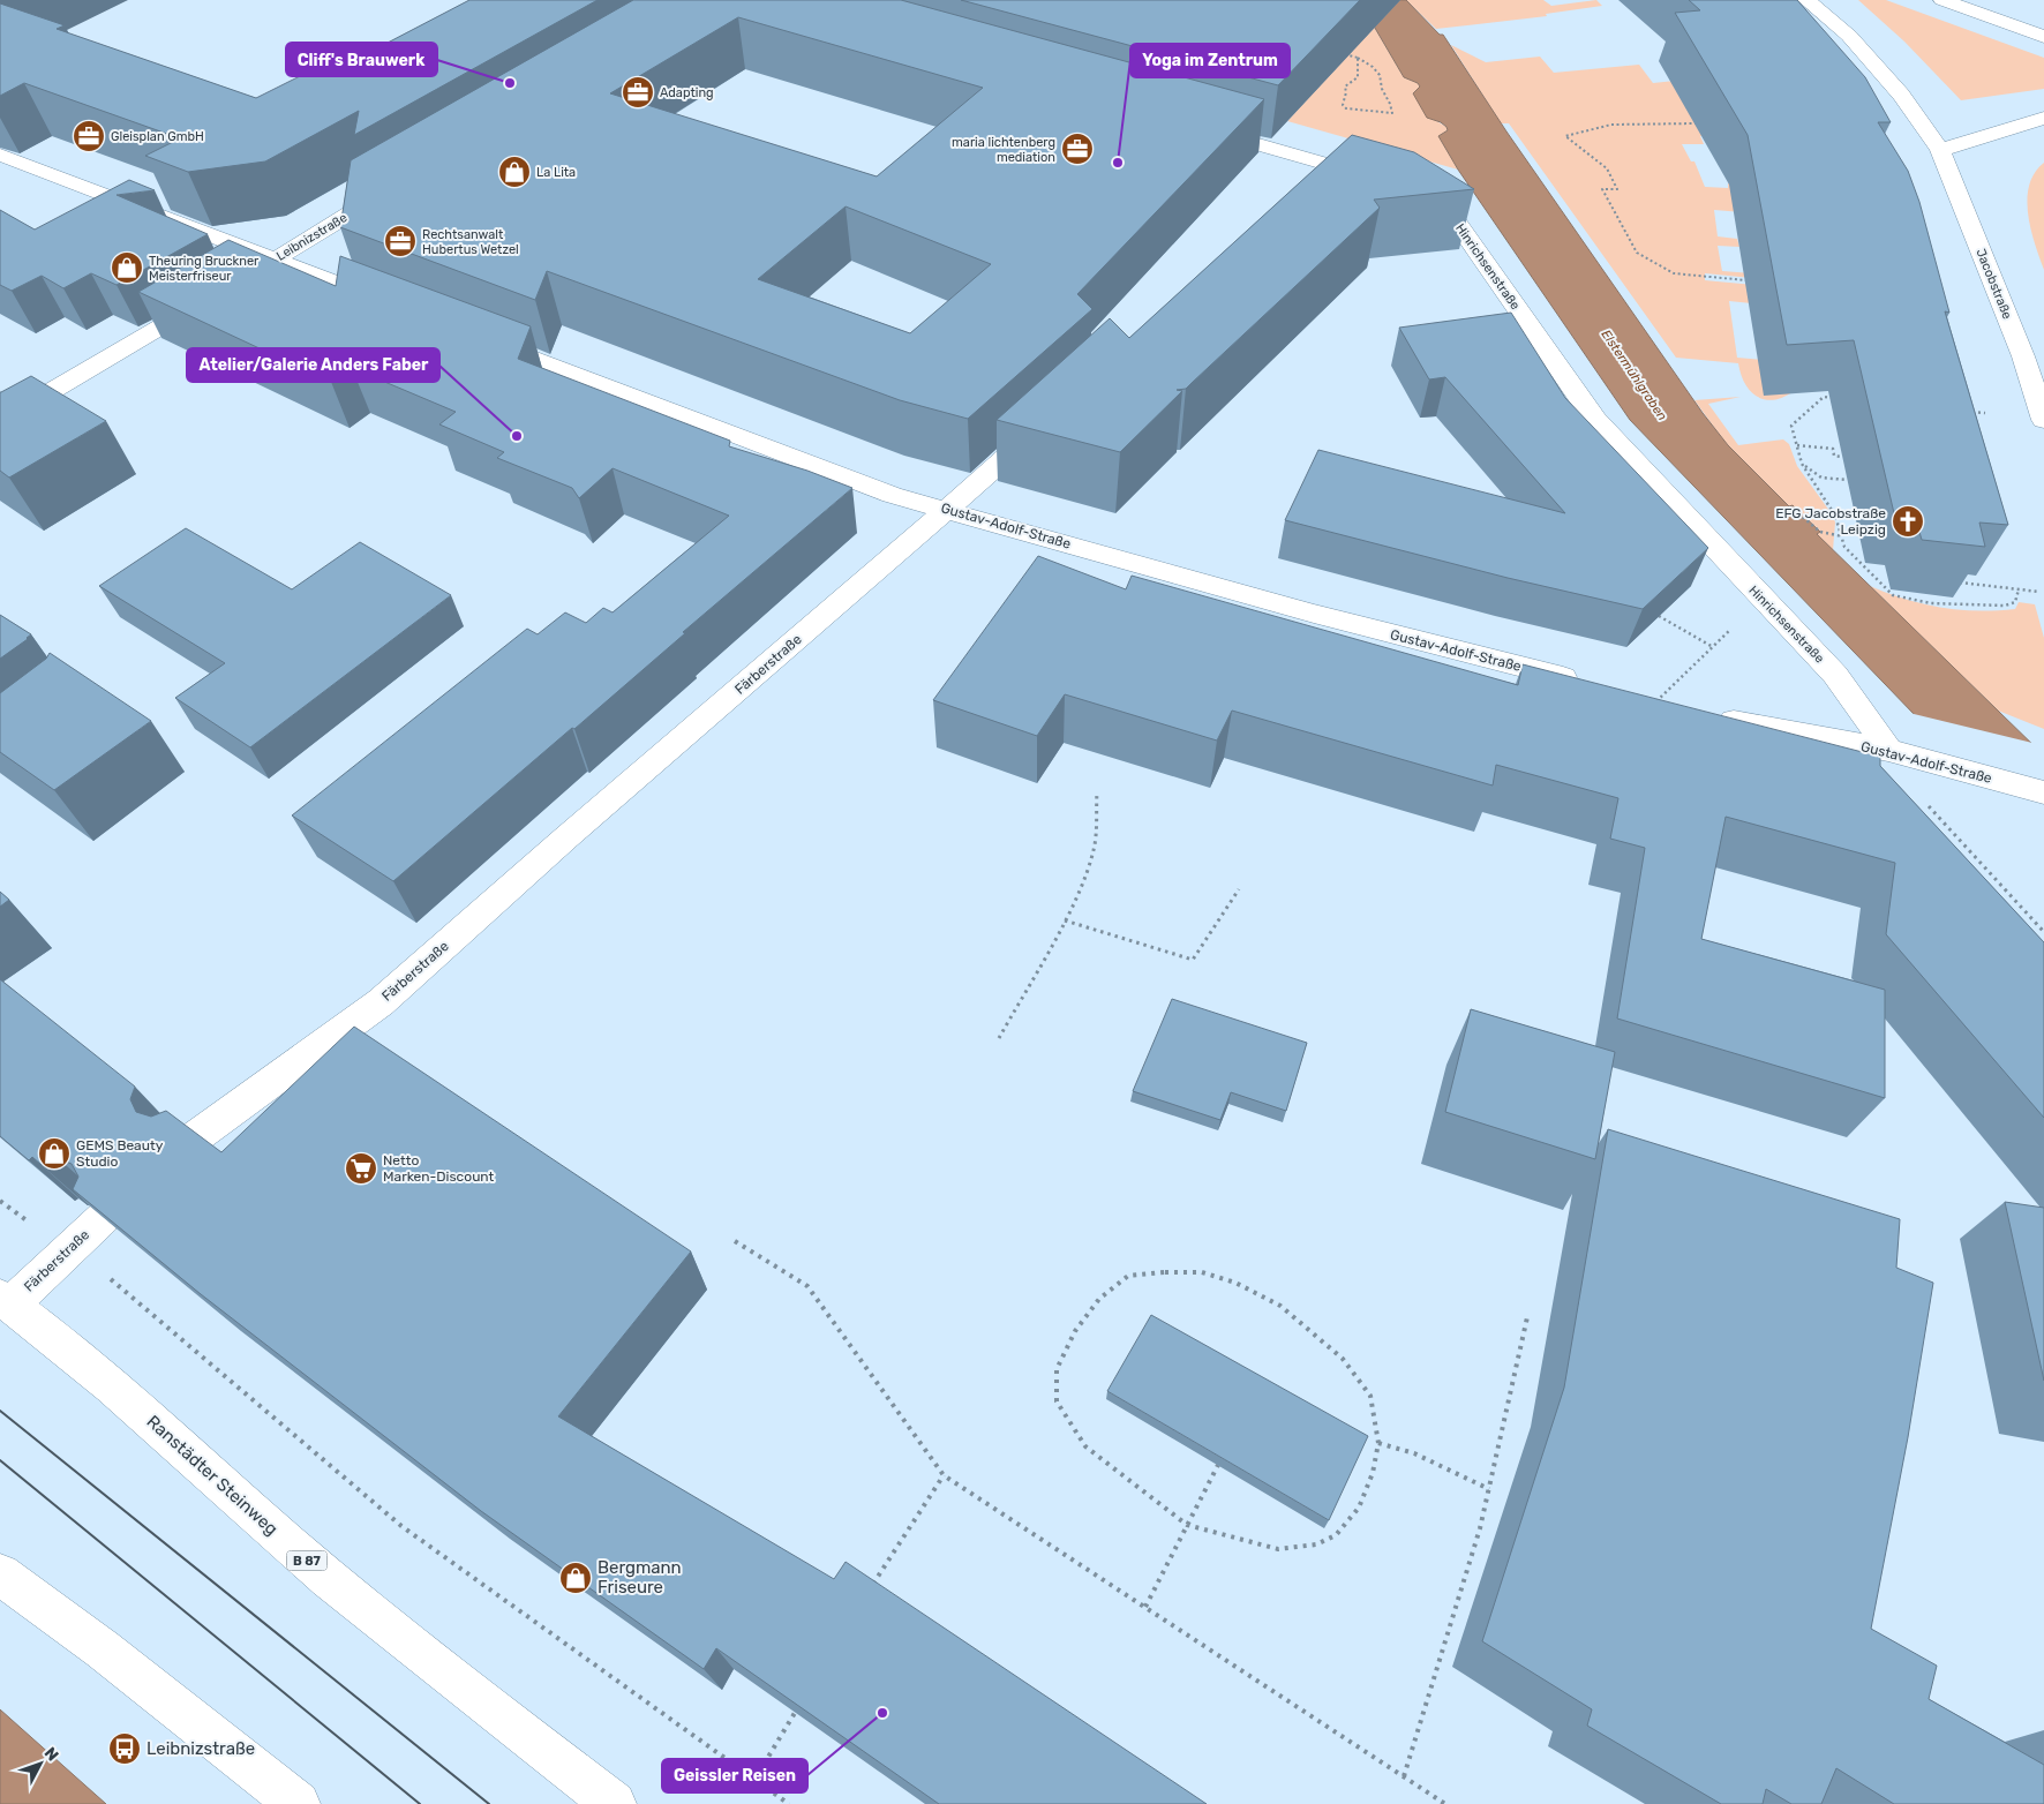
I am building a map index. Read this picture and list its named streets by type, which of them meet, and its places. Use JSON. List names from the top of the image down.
{
  "streets": {
    "street": [
      "Leibnizstraße",
      "Hinrichsenstraße",
      "Jacobstraße",
      "Gustav-Adolf-Straße",
      "Färberstraße",
      "Ranstädter Steinweg",
      "B 87"
    ]
  },
  "crossings": [
    ["Hinrichsenstraße", "Gustav-Adolf-Straße"],
    ["Gustav-Adolf-Straße", "Färberstraße"],
    ["Färberstraße", "Ranstädter Steinweg"]
  ],
  "water": ["Elstermühlgraben"],
  "places": {
    "other": [
      "Cliff's Brauwerk",
      "Yoga im Zentrum",
      "Atelier/Galerie Anders Faber",
      "Geissler Reisen"
    ],
    "office": [
      "Adapting",
      "Gleisplan GmbH",
      "maria lichtenberg mediation",
      "Rechtsanwalt Hubertus Wetzel"
    ],
    "shop": [
      "La Lita",
      "Theuring Bruckner Meisterfriseur",
      "GEMS Beauty Studio",
      "Bergmann Friseure"
    ],
    "church": ["EFG Jacobstraße Leipzig"],
    "supermarket": ["Netto Marken-Discount"],
    "bus stop": ["Leibnizstraße"]
  },
  "north": "top right"
}
